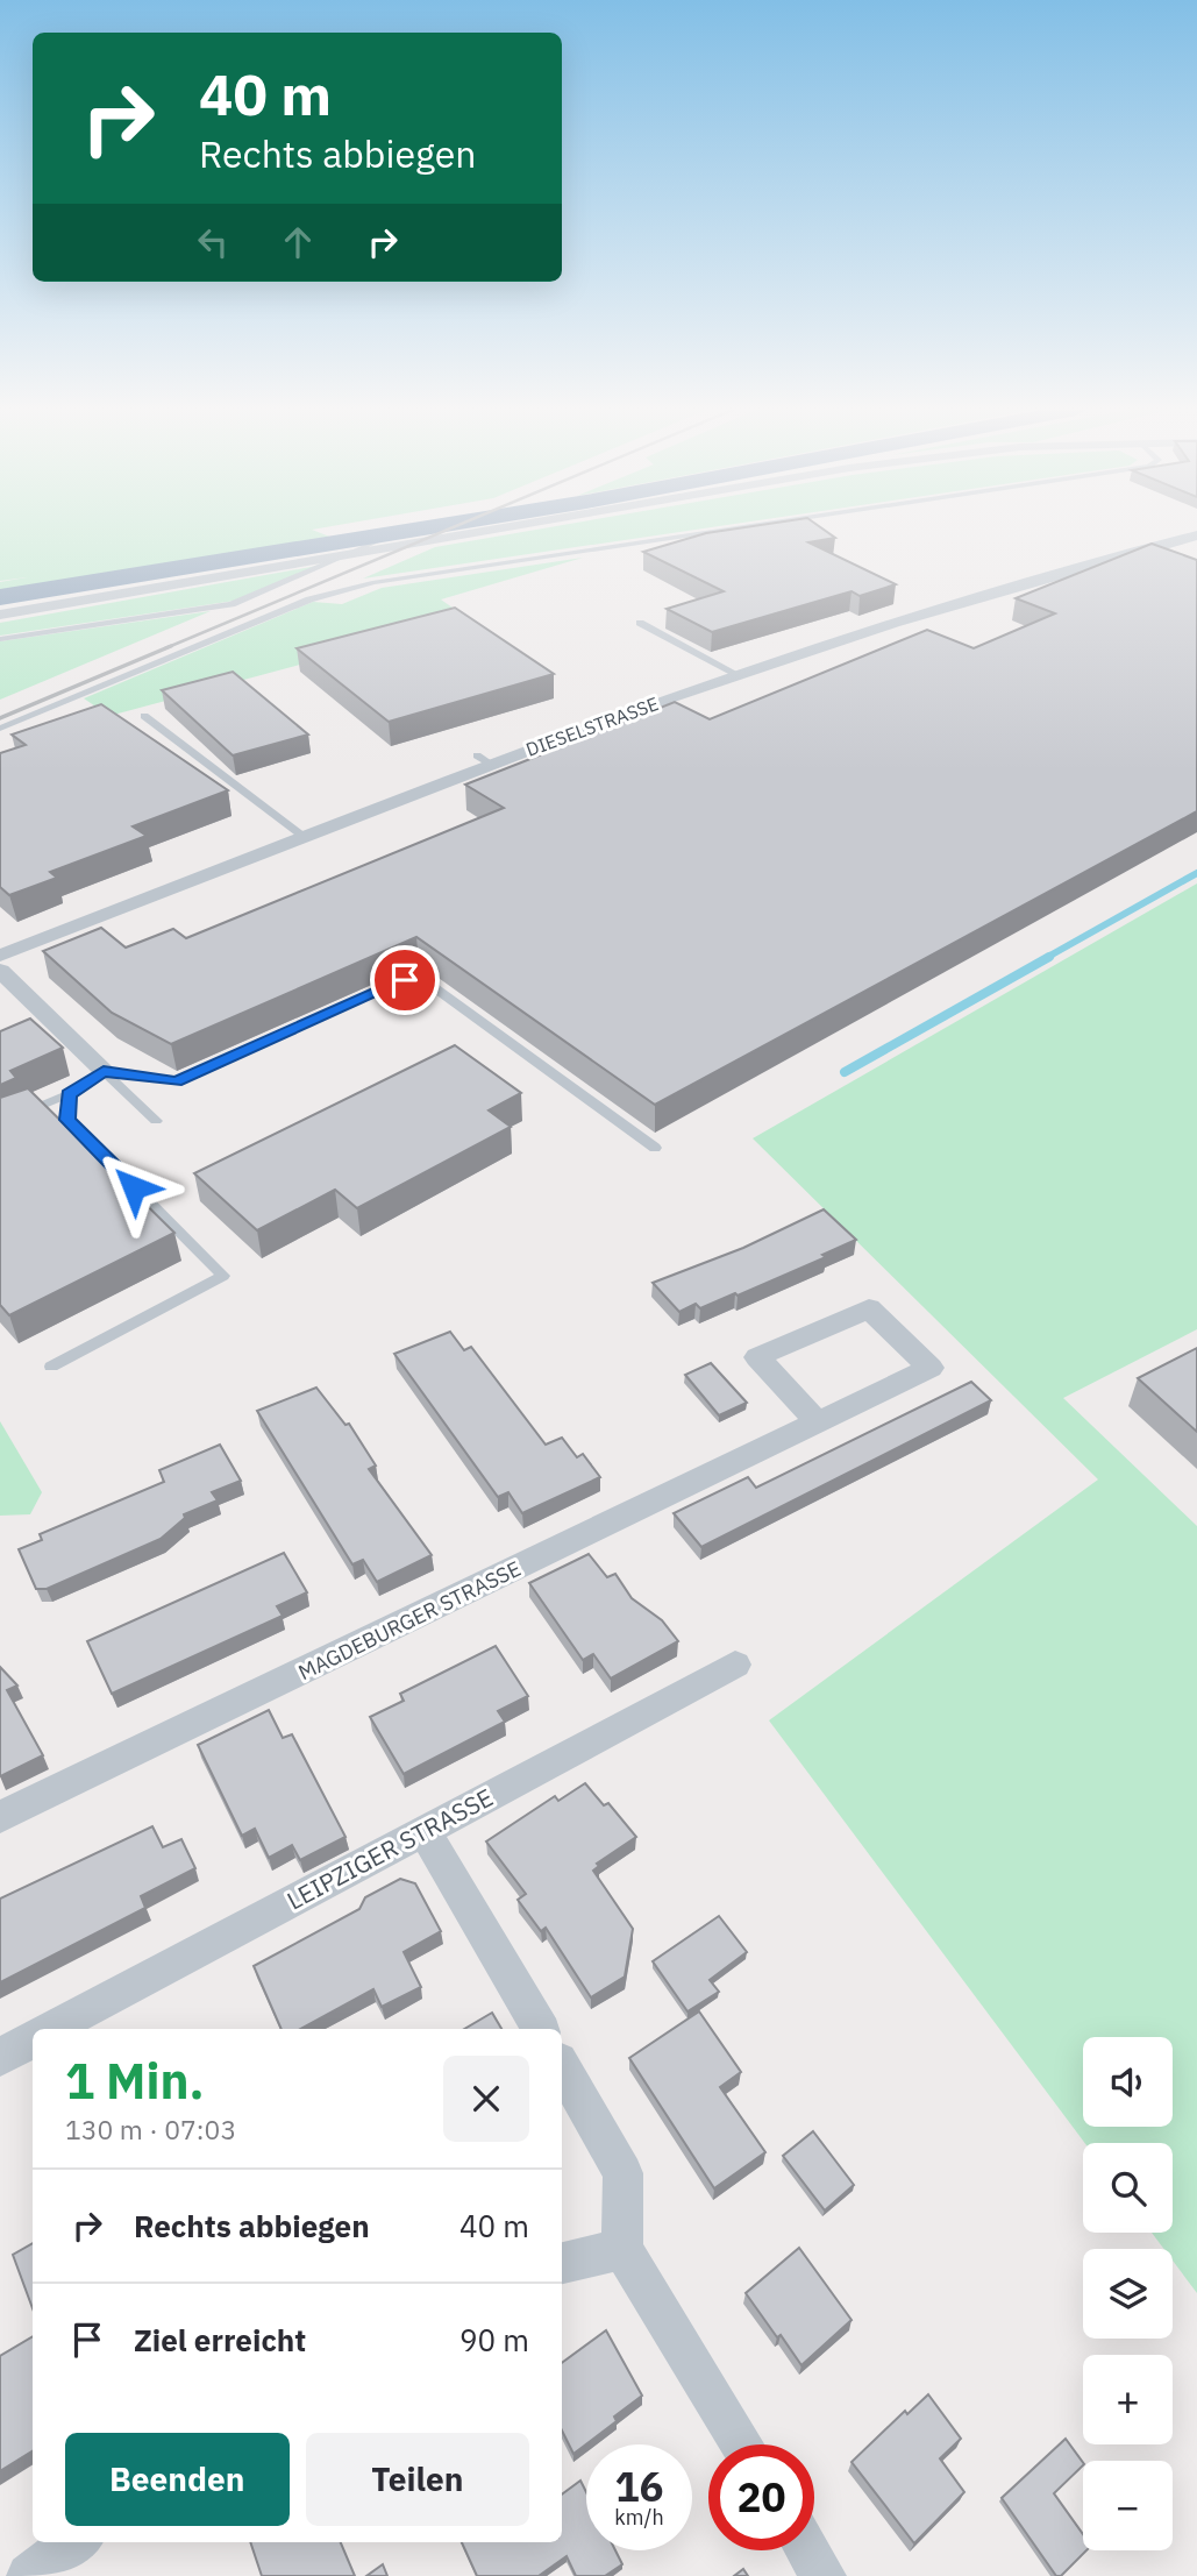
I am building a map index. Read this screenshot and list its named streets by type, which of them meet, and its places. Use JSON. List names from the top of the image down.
{
  "streets": {
    "street": ["DIESELSTRASSE", "MAGDEBURGER STRASSE", "LEIPZIGER STRASSE"]
  },
  "page": {
    "turn": ["40 m", "Rechts abbiegen"],
    "heading": ["1 Min.", "130 m · 07:03"],
    "map_buttons": ["+", "−"],
    "list": [
      {
        "name": "Rechts abbiegen",
        "value": "40 m"
      },
      {
        "name": "Ziel erreicht",
        "value": "90 m"
      }
    ],
    "buttons": ["Beenden", "Teilen"],
    "speed": "16 km/h",
    "limit": "20"
  }
}
